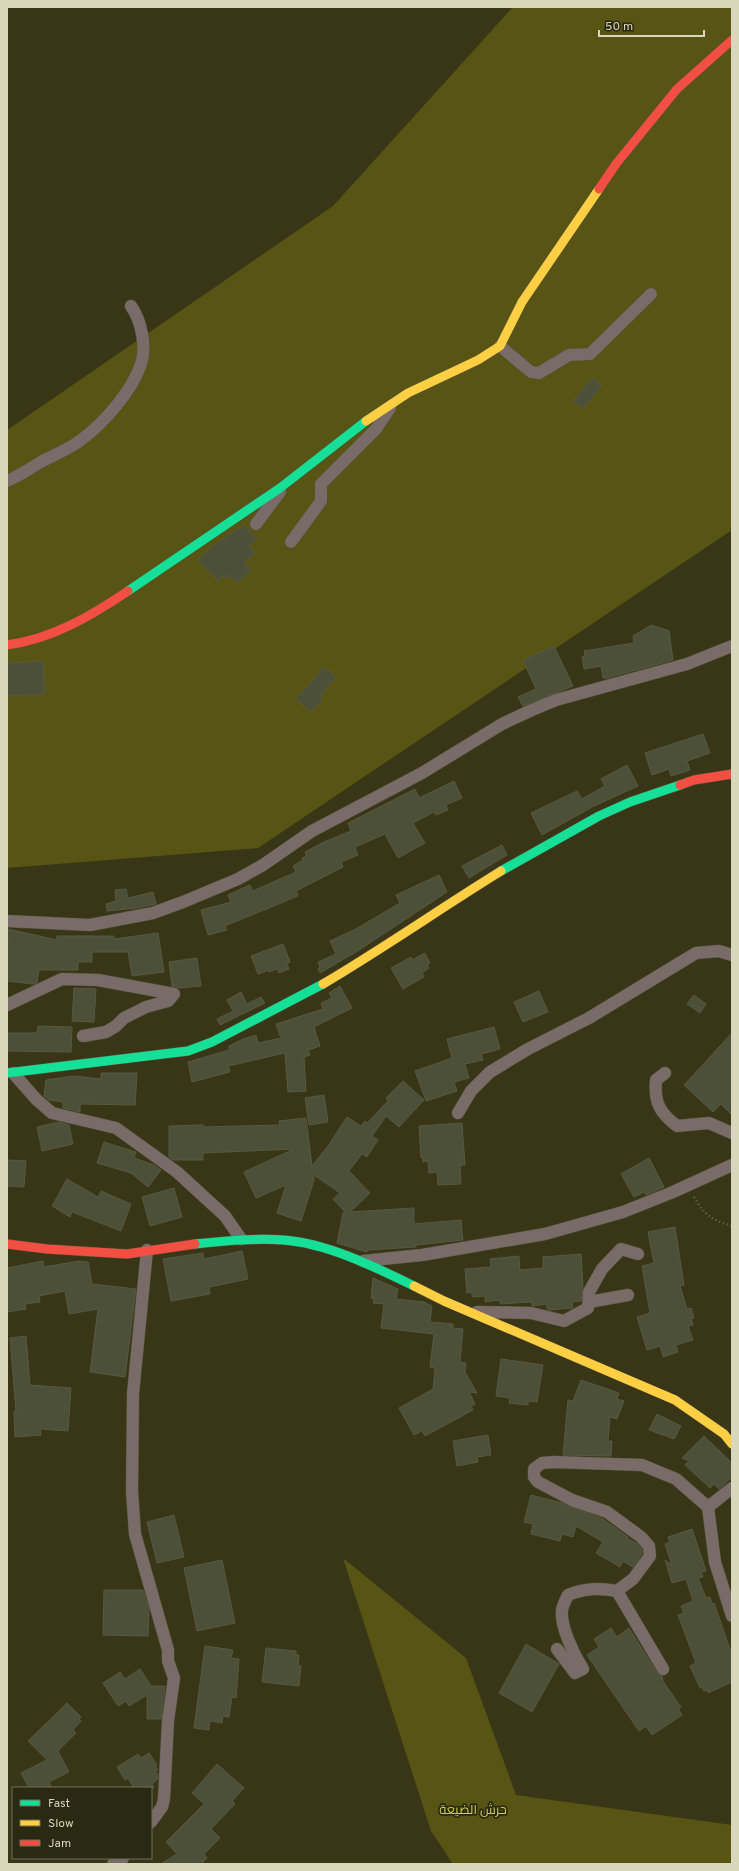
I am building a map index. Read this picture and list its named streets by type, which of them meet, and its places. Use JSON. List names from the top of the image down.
{
  "parks": ["حرش الضيعة"],
  "legend": ["Fast", "Slow", "Jam"],
  "scale_bar": "50 m"
}
